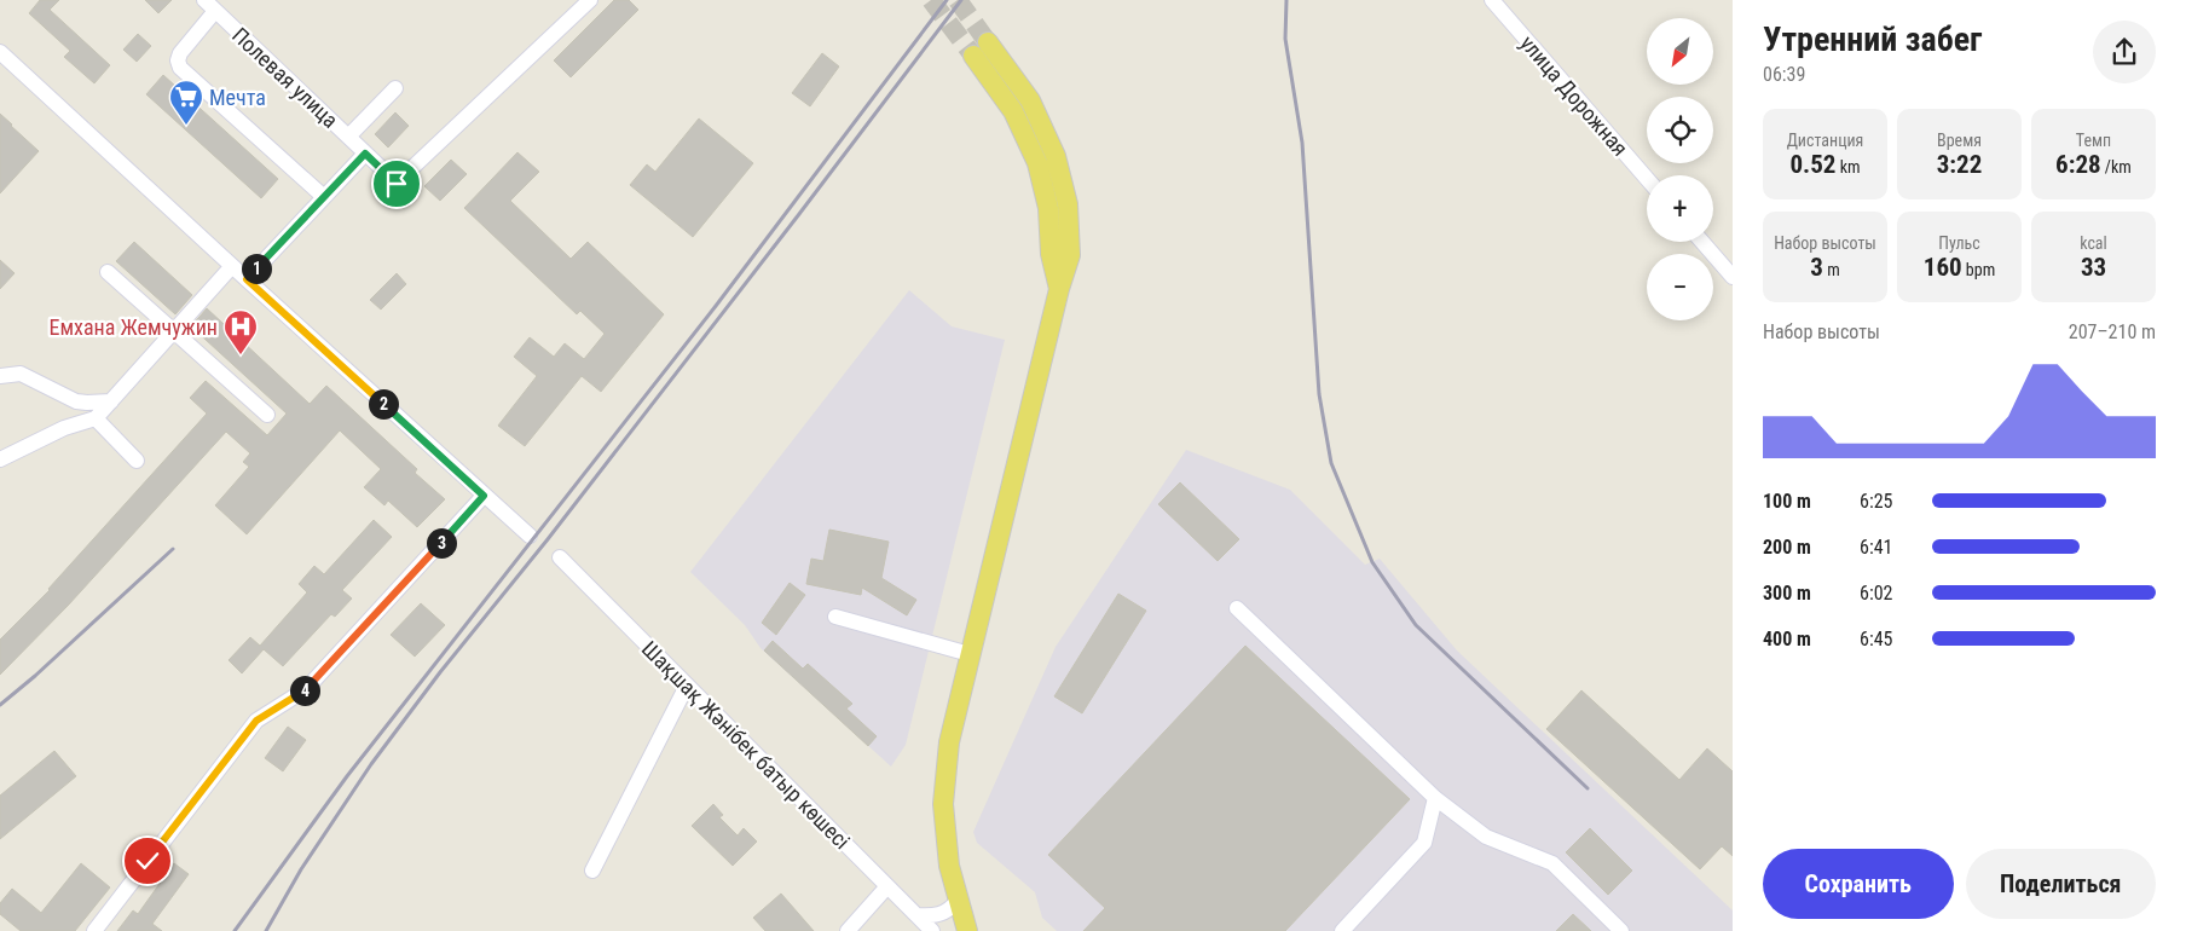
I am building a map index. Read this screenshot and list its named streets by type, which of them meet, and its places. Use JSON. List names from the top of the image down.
{
  "streets": {
    "street": ["Полевая улица", "улица Дорожная", "Шақшақ Жәнібек батыр көшесі"]
  },
  "places": {
    "supermarket": ["Мечта"],
    "hospital": ["Емхана Жемчужин"]
  },
  "north": "bottom left",
  "page": {
    "heading": ["Утренний забег", "06:39"],
    "map_buttons": ["+", "−"],
    "stats": [
      ["Дистанция", "0.52 km"],
      ["Время", "3:22"],
      ["Темп", "6:28 /km"],
      ["Набор высоты", "3 m"],
      ["Пульс", "160 bpm"],
      ["kcal", "33"]
    ],
    "pins": [
      "1",
      "2",
      "3",
      "4"
    ],
    "chart": ["Набор высоты", "207–210 m"],
    "list": [
      {
        "name": "100 m",
        "note": "6:25"
      },
      {
        "name": "200 m",
        "note": "6:41"
      },
      {
        "name": "300 m",
        "note": "6:02"
      },
      {
        "name": "400 m",
        "note": "6:45"
      }
    ],
    "buttons": ["Сохранить", "Поделиться"]
  }
}
